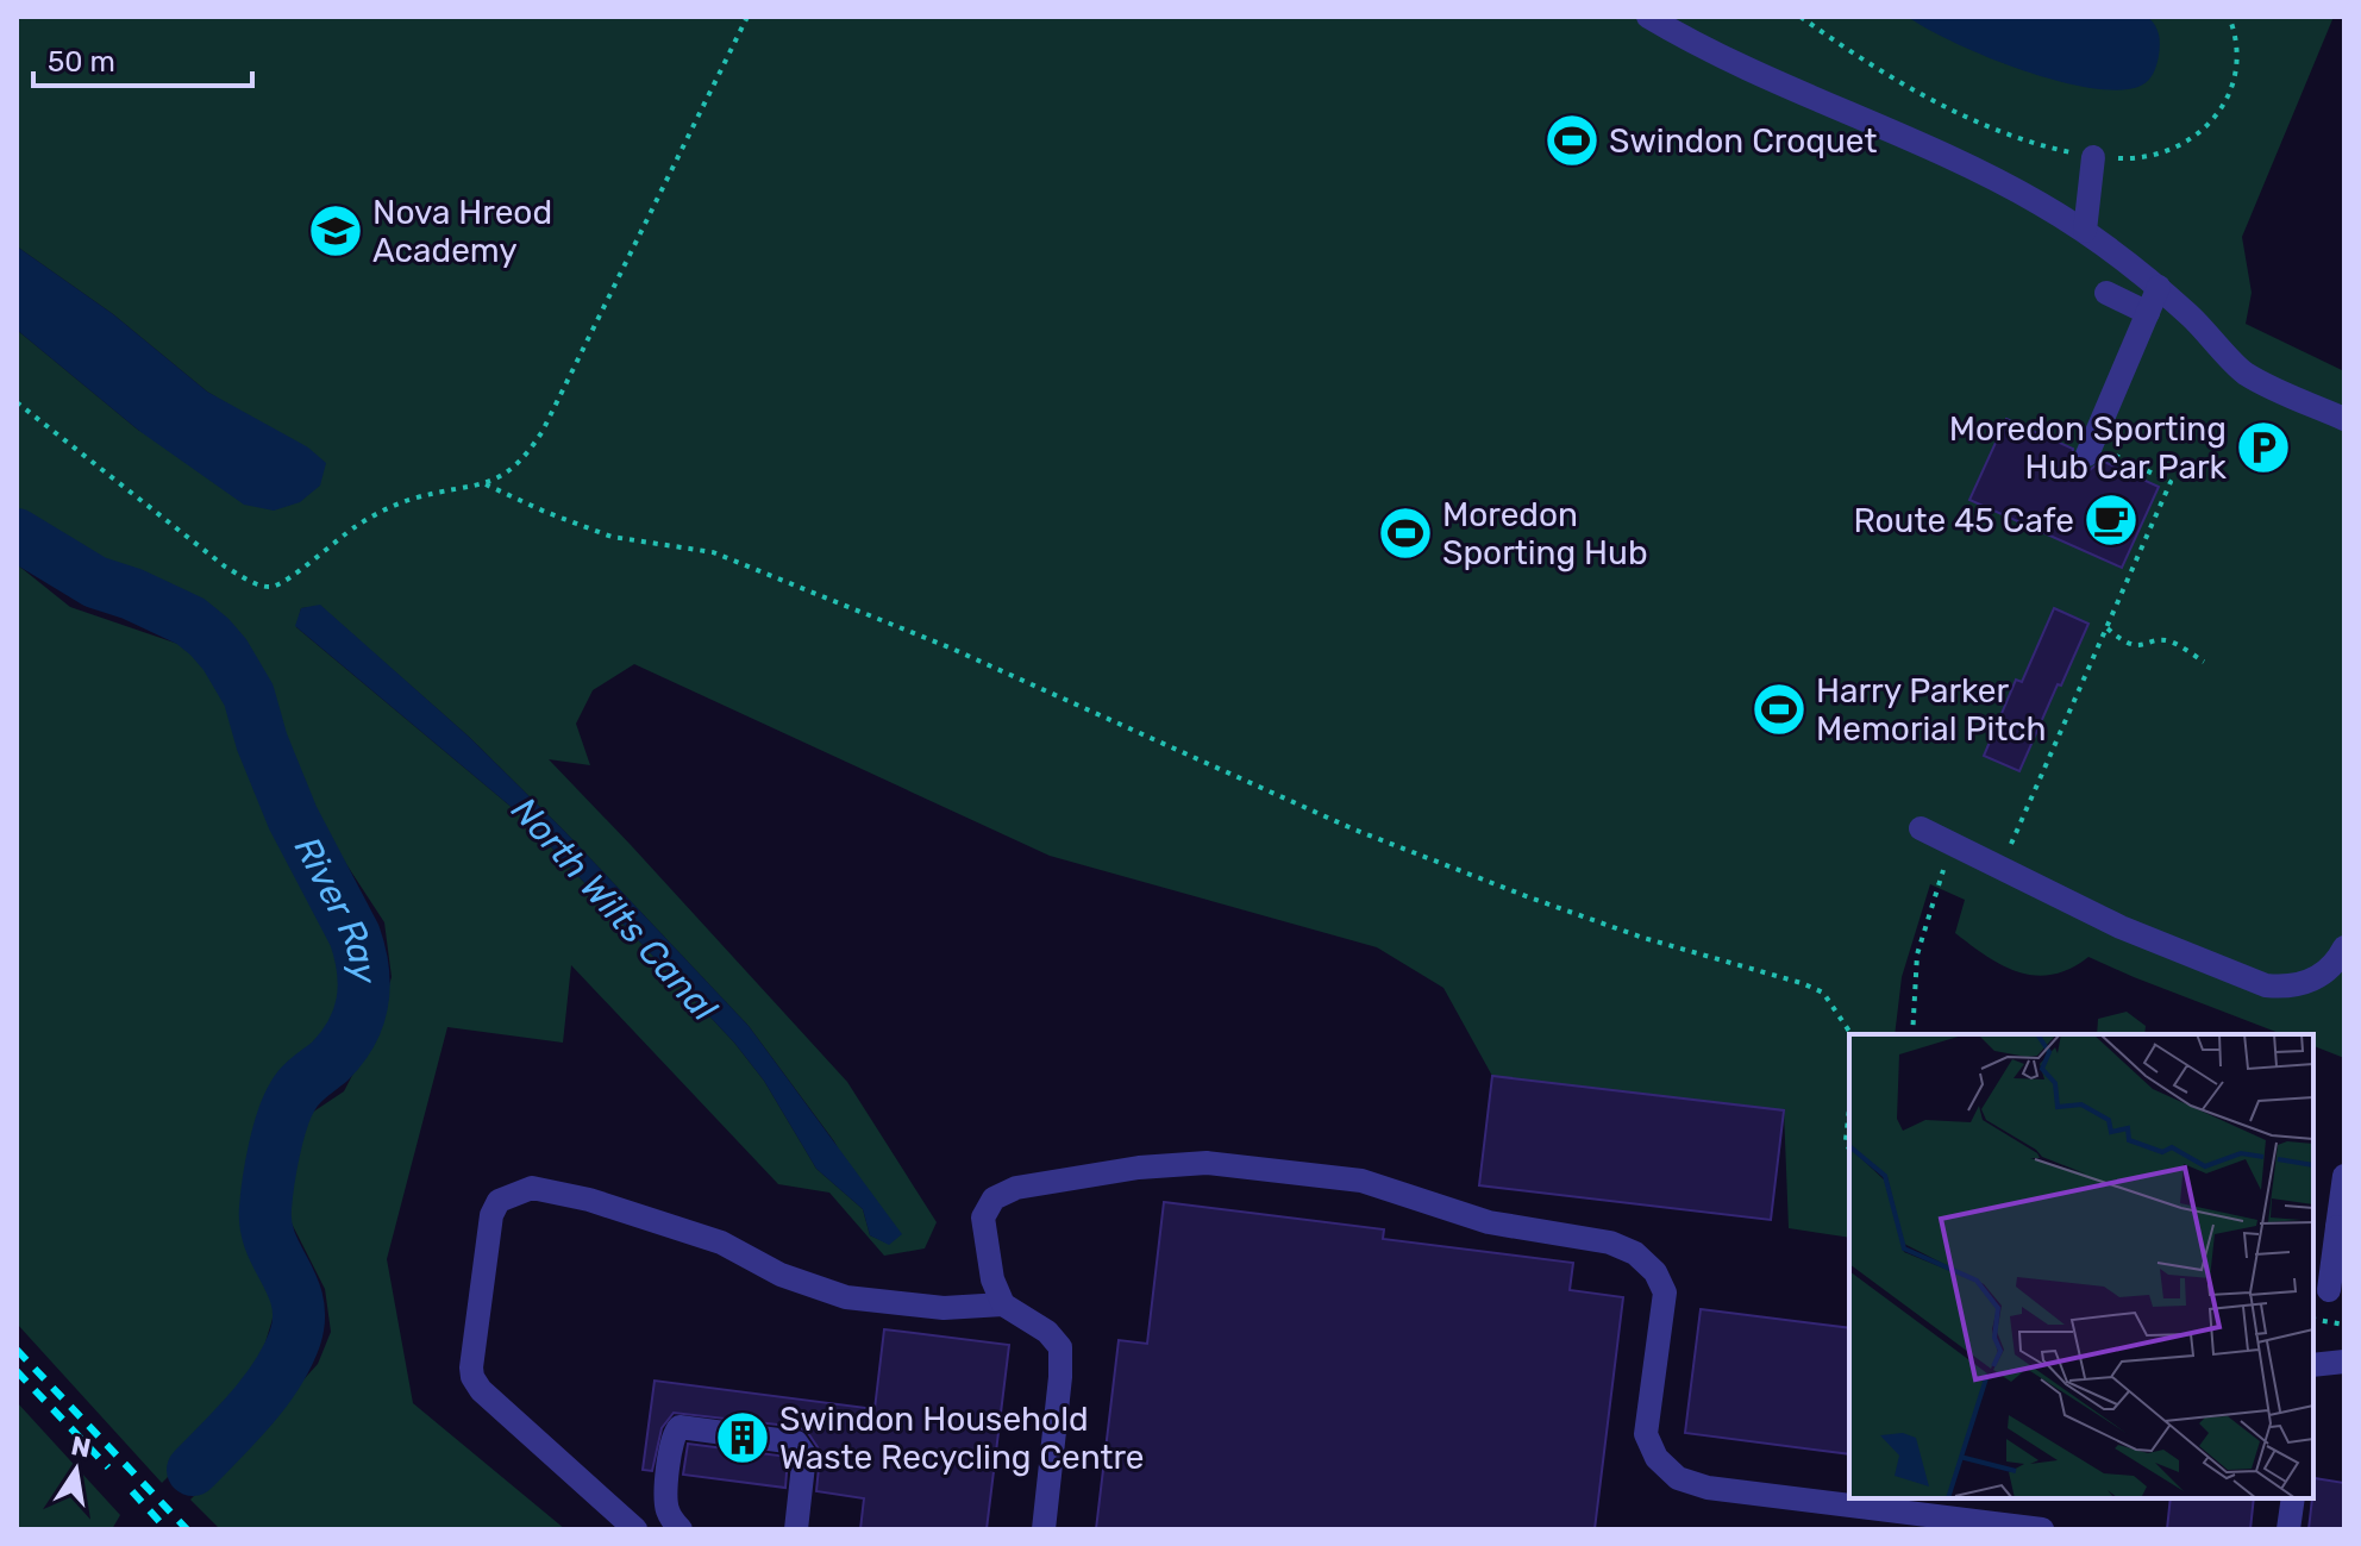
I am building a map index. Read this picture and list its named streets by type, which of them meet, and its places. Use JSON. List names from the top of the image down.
{
  "water": ["North Wilts Canal", "River Ray"],
  "places": {
    "sports": ["Swindon Croquet", "Moredon Sporting Hub", "Harry Parker Memorial Pitch"],
    "school or university": ["Nova Hreod Academy"],
    "parking": ["Moredon Sporting Hub Car Park"],
    "cafe": ["Route 45 Cafe"],
    "building": ["Swindon Household Waste Recycling Centre"]
  },
  "scale_bar": "50 m",
  "north": "top"
}
